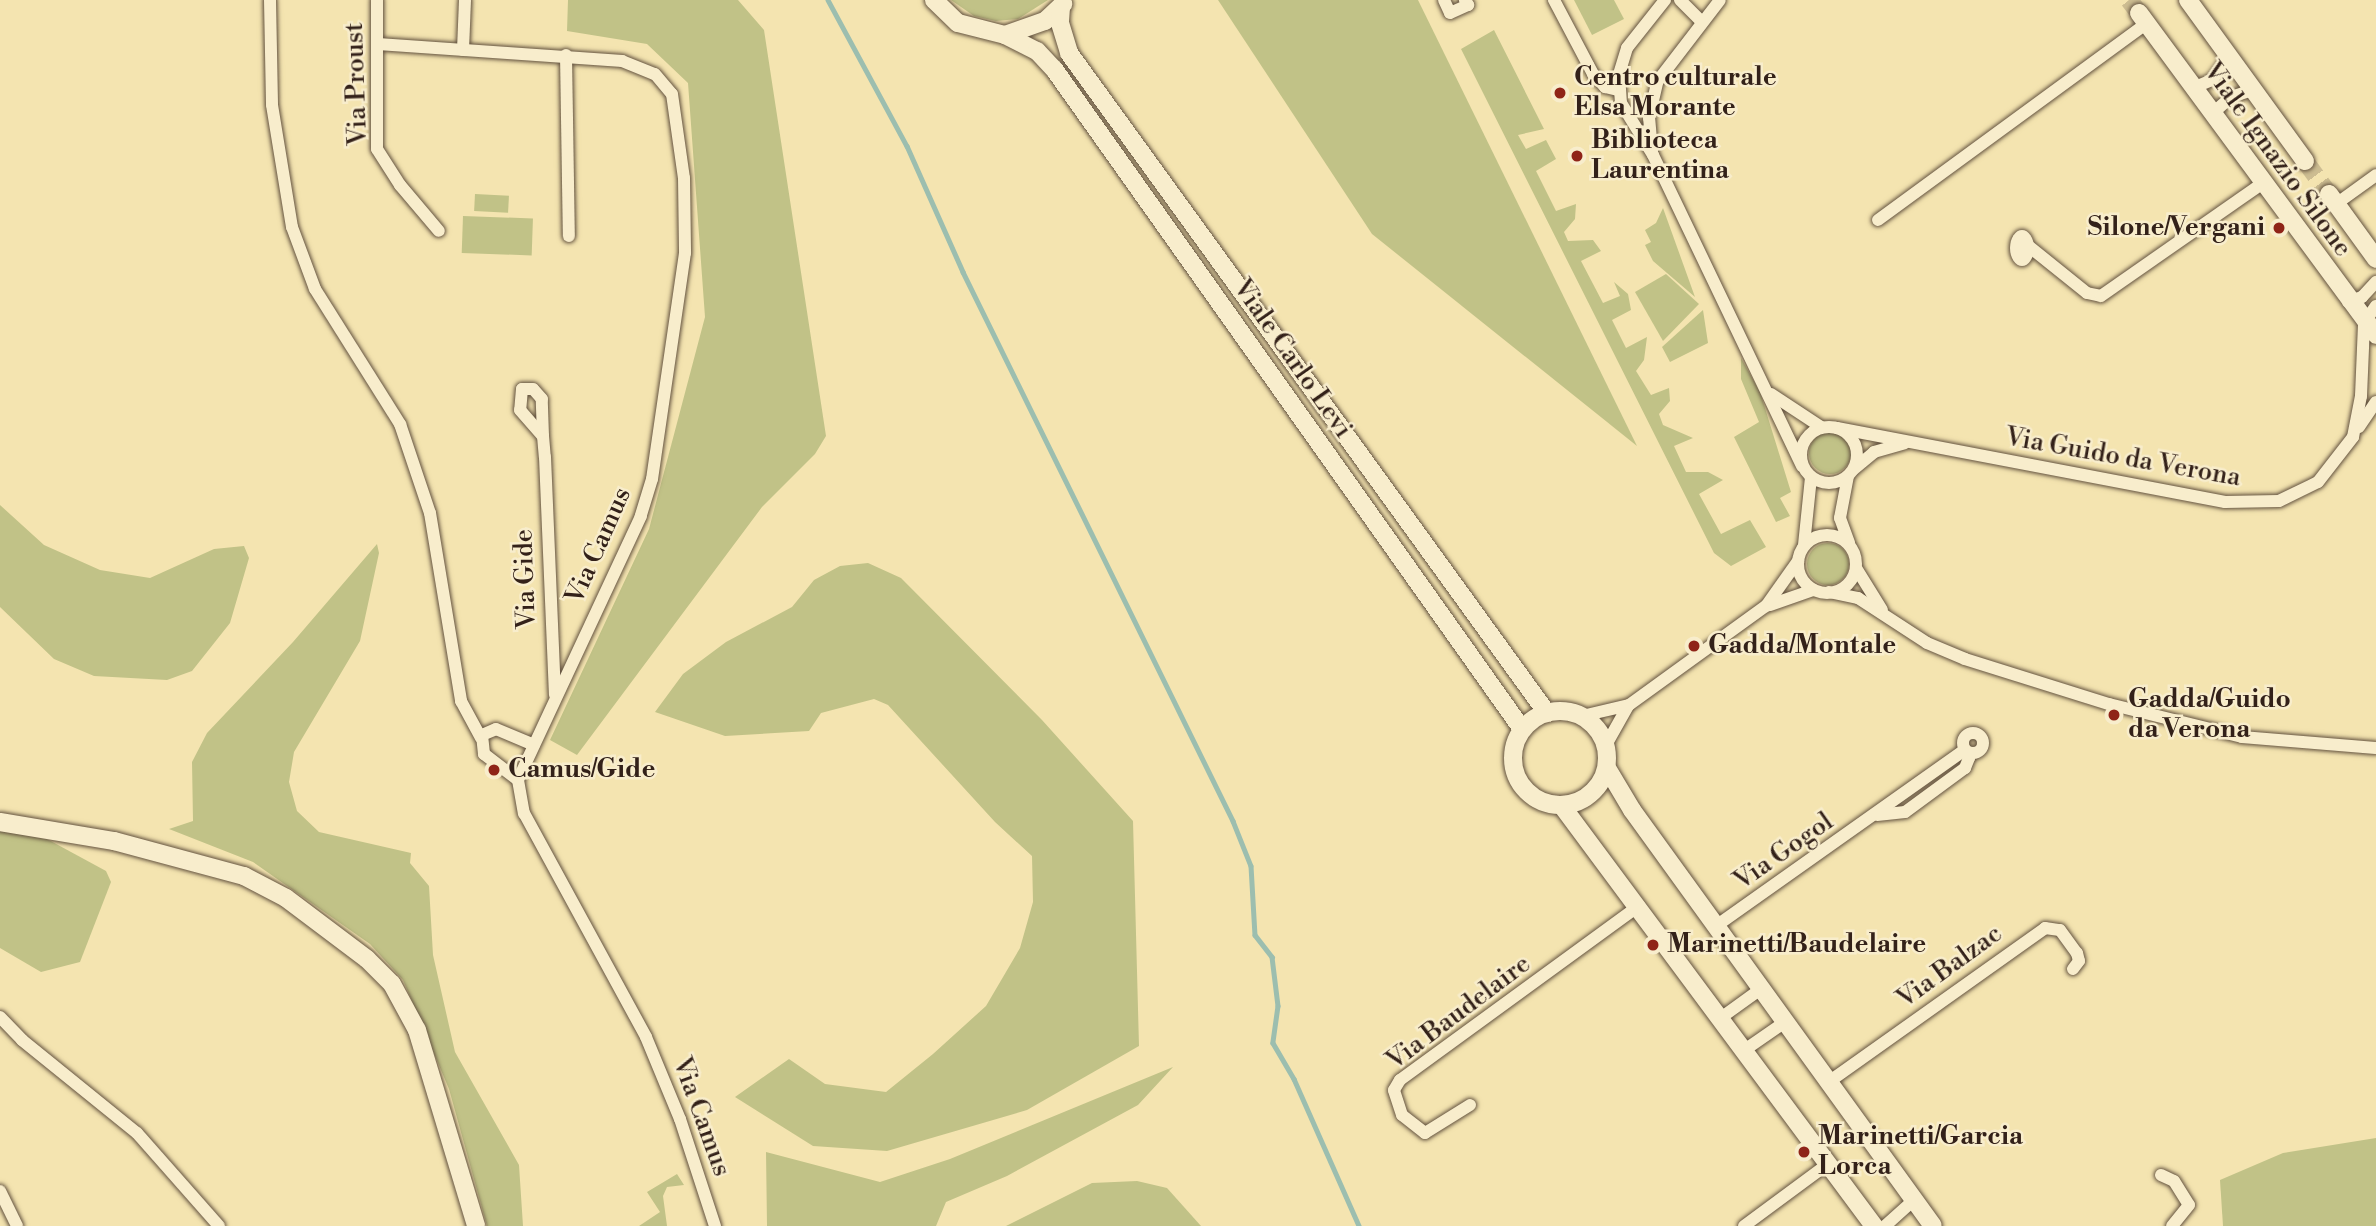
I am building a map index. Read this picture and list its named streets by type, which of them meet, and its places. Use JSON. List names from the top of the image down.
{
  "streets": {
    "street": [
      "Via Proust",
      "Viale Ignazio Silone",
      "Viale Carlo Levi",
      "Via Guido da Verona",
      "Via Camus",
      "Via Gide",
      "Via Gogol",
      "Via Balzac",
      "Via Baudelaire"
    ]
  },
  "crossings": [
    ["Via Proust", "Via Camus"],
    ["Viale Ignazio Silone", "Via Guido da Verona"],
    ["Via Camus", "Via Gide"]
  ],
  "places": [
    "Centro culturale Elsa Morante",
    "Biblioteca Laurentina",
    "Silone/Vergani",
    "Gadda/Montale",
    "Gadda/Guido da Verona",
    "Camus/Gide",
    "Marinetti/Baudelaire",
    "Marinetti/Garcia Lorca"
  ]
}
